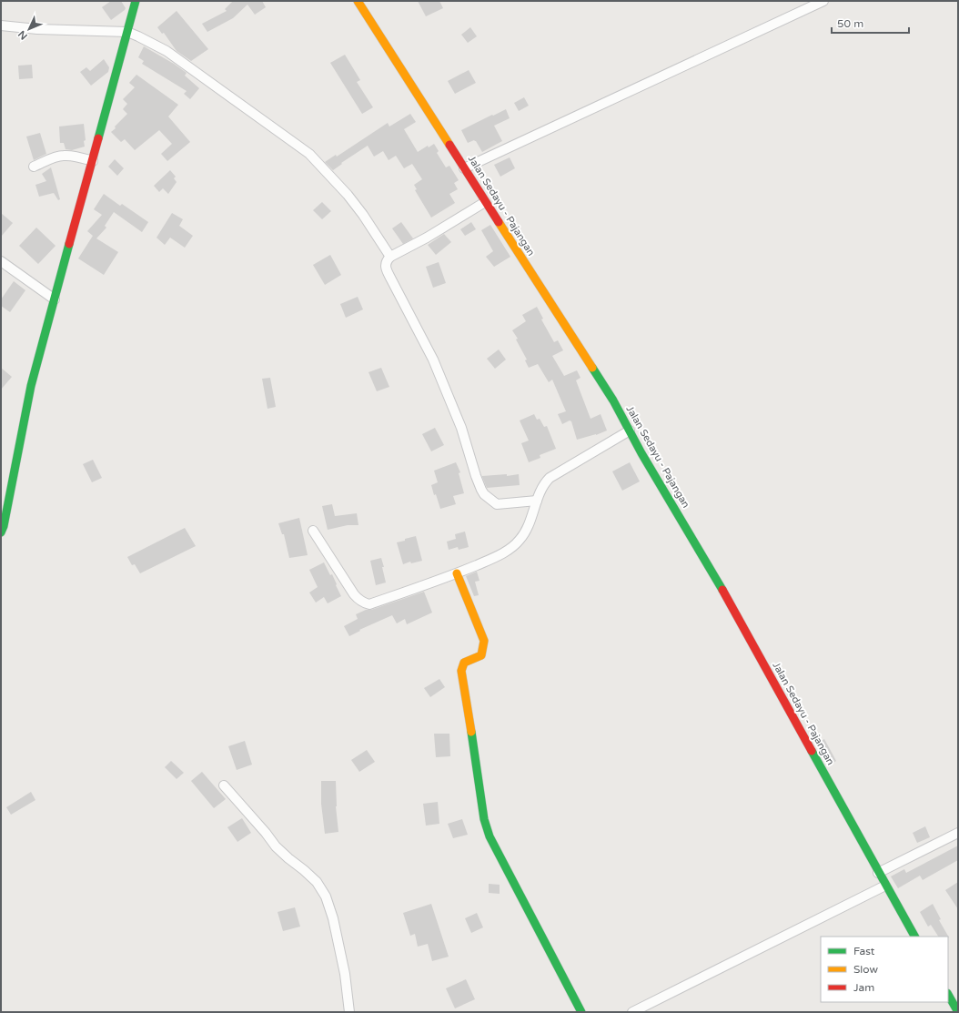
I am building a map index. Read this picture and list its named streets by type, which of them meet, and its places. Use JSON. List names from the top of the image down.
{
  "streets": {
    "main road": ["Jalan Sedayu - Pajangan"]
  },
  "legend": ["Fast", "Slow", "Jam"],
  "scale_bar": "50 m",
  "north": "bottom left"
}
